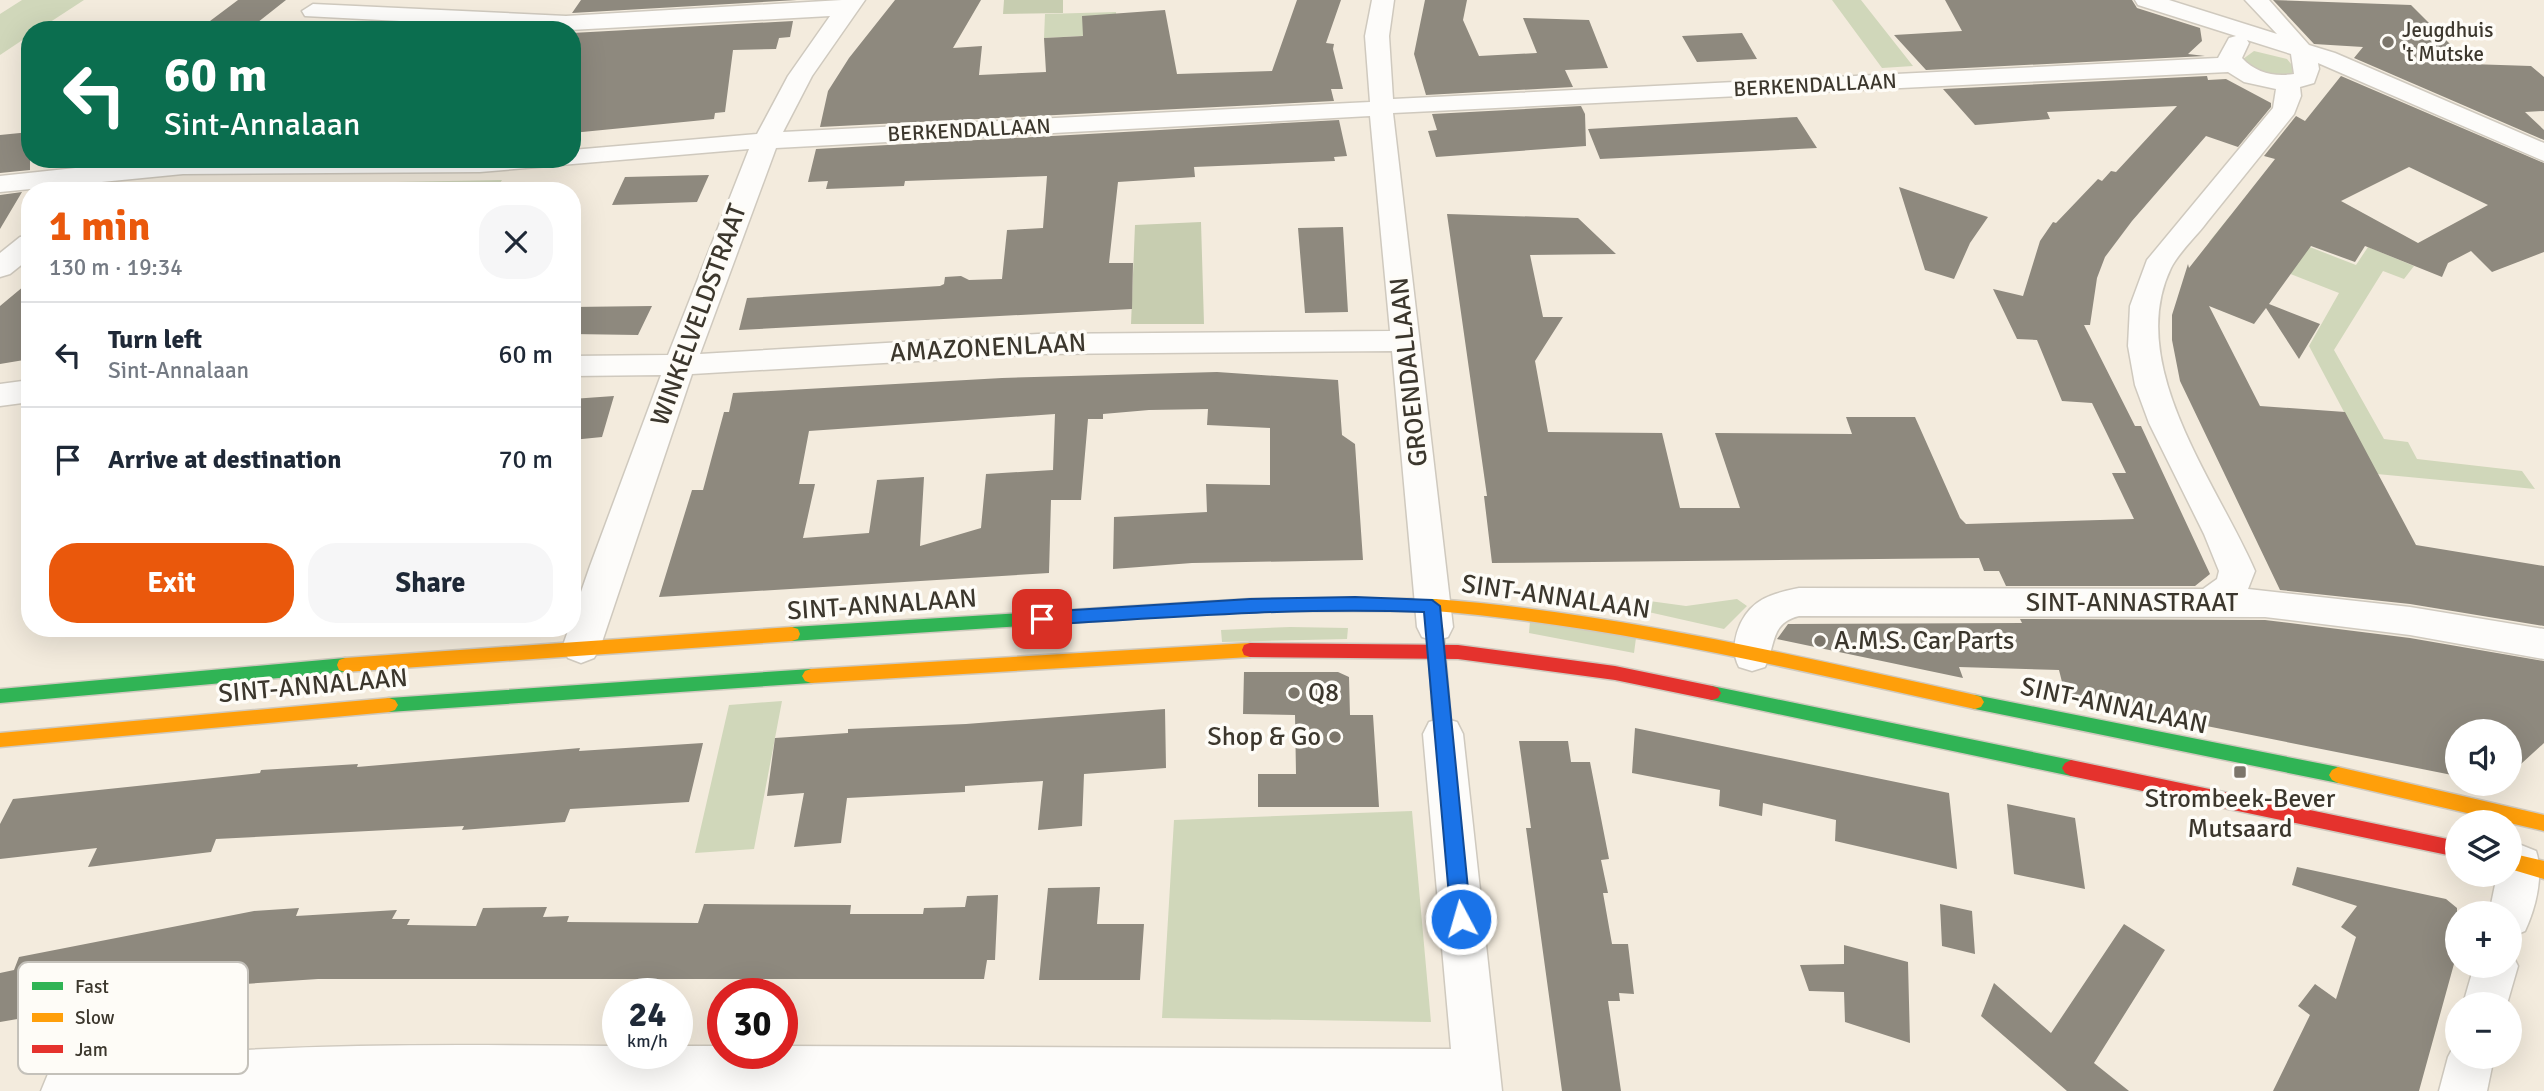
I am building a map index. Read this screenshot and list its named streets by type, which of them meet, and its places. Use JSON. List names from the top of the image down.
{
  "streets": {
    "main road": ["SINT-ANNALAAN"],
    "street": [
      "BERKENDALLAAN",
      "WINKELVELDSTRAAT",
      "AMAZONENLAAN",
      "GROENDALLAAN",
      "SINT-ANNASTRAAT"
    ]
  },
  "crossings": [
    ["BERKENDALLAAN", "WINKELVELDSTRAAT"],
    ["BERKENDALLAAN", "GROENDALLAAN"],
    ["WINKELVELDSTRAAT", "AMAZONENLAAN"],
    ["WINKELVELDSTRAAT", "SINT-ANNALAAN"],
    ["AMAZONENLAAN", "GROENDALLAAN"],
    ["GROENDALLAAN", "SINT-ANNALAAN"],
    ["SINT-ANNALAAN", "SINT-ANNASTRAAT"]
  ],
  "places": {
    "other": [
      "Jeugdhuis 't Mutske",
      "A.M.S. Car Parts",
      "Q8",
      "Shop & Go"
    ],
    "transit": ["Strombeek-Bever Mutsaard"]
  },
  "legend": ["Fast", "Slow", "Jam"],
  "page": {
    "turn": ["60 m", "Sint-Annalaan"],
    "heading": ["1 min", "130 m · 19:34"],
    "list": [
      {
        "name": "Turn left",
        "note": "Sint-Annalaan",
        "value": "60 m"
      },
      {
        "name": "Arrive at destination",
        "value": "70 m"
      }
    ],
    "buttons": ["Exit", "Share"],
    "map_buttons": ["+", "−"],
    "speed": "24 km/h",
    "limit": "30"
  }
}
